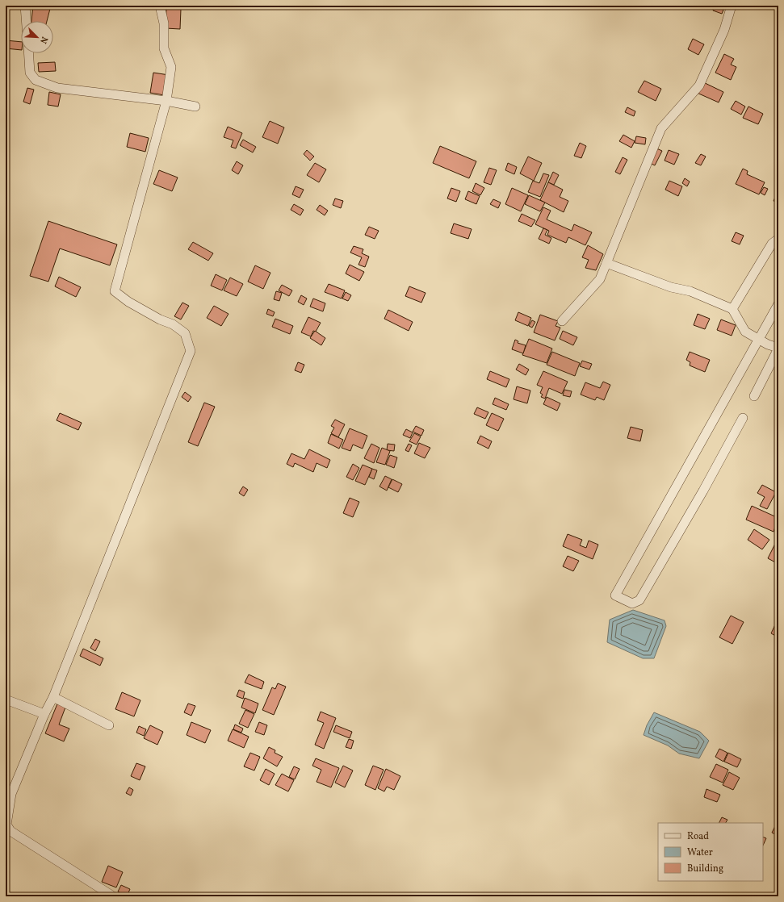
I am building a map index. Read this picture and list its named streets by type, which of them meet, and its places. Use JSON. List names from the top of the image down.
{
  "legend": ["Road", "Water", "Building"],
  "north": "bottom right"
}
